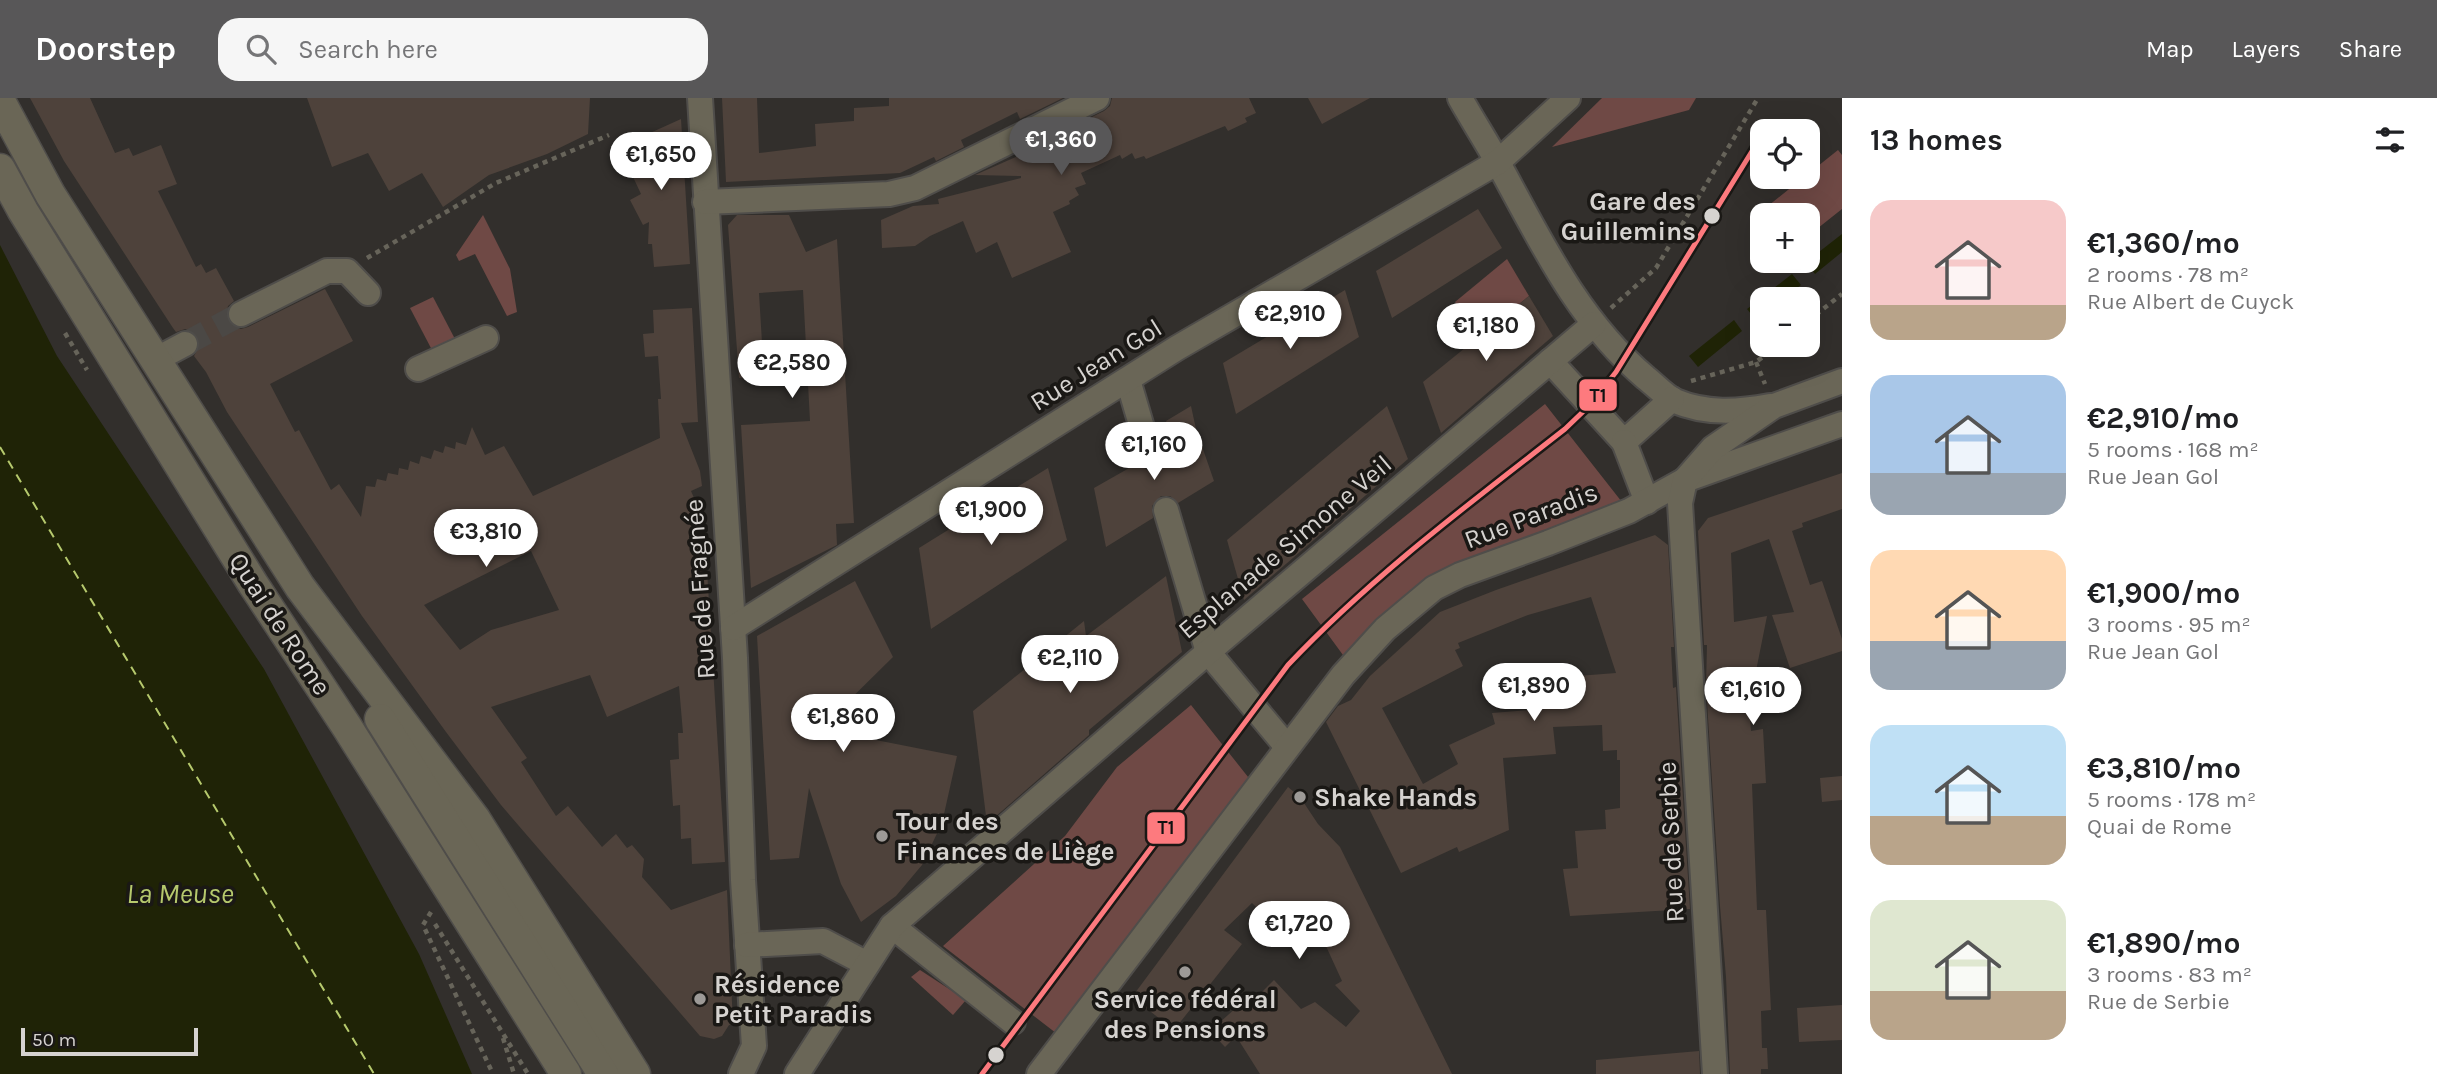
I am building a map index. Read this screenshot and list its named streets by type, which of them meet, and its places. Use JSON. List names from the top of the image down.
{
  "streets": {
    "main road": ["Quai de Rome"],
    "street": [
      "Rue Jean Gol",
      "Rue Paradis",
      "Esplanade Simone Veil",
      "Rue de Fragnée",
      "Rue de Serbie"
    ]
  },
  "crossings": [
    ["Rue Jean Gol", "Rue de Fragnée"],
    ["Rue Paradis", "Rue de Serbie"]
  ],
  "water": ["La Meuse"],
  "places": [
    "Gare des Guillemins",
    "Shake Hands",
    "Tour des Finances de Liège",
    "Service fédéral des Pensions",
    "Résidence Petit Paradis"
  ],
  "lines": ["transit line T1"],
  "scale_bar": "50 m",
  "page": {
    "header": "Doorstep",
    "search": "Search here",
    "nav": ["Map", "Layers", "Share"],
    "heading": "13 homes",
    "price": [
      "€1,360",
      "€1,650",
      "€2,910",
      "€1,180",
      "€2,580",
      "€1,160",
      "€1,900",
      "€3,810",
      "€2,110",
      "€1,890",
      "€1,610",
      "€1,860",
      "€1,720"
    ],
    "map_buttons": ["+", "−"],
    "list": [
      {
        "name": "€1,360/mo",
        "note": "2 rooms · 78 m² · Rue Albert de Cuyck"
      },
      {
        "name": "€2,910/mo",
        "note": "5 rooms · 168 m² · Rue Jean Gol"
      },
      {
        "name": "€1,900/mo",
        "note": "3 rooms · 95 m² · Rue Jean Gol"
      },
      {
        "name": "€3,810/mo",
        "note": "5 rooms · 178 m² · Quai de Rome"
      },
      {
        "name": "€1,890/mo",
        "note": "3 rooms · 83 m² · Rue de Serbie"
      }
    ],
    "scale": "50 m"
  }
}
